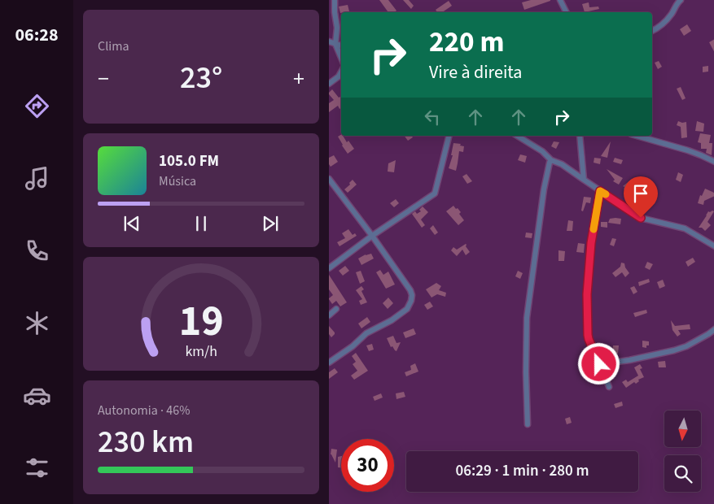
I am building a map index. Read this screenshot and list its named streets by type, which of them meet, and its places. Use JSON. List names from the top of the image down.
{
  "north": "bottom",
  "page": {
    "tabs": "06:28",
    "tile": [
      "Clima",
      ["Autonomia · 46%", "230 km"]
    ],
    "turn": ["220 m", "Vire à direita"],
    "heat": ["−", "23°", "+"],
    "song": ["105.0 FM", "Música"],
    "limit": "30",
    "trip": "06:29 · 1 min · 280 m",
    "gauge": ["19", "km/h"]
  }
}
